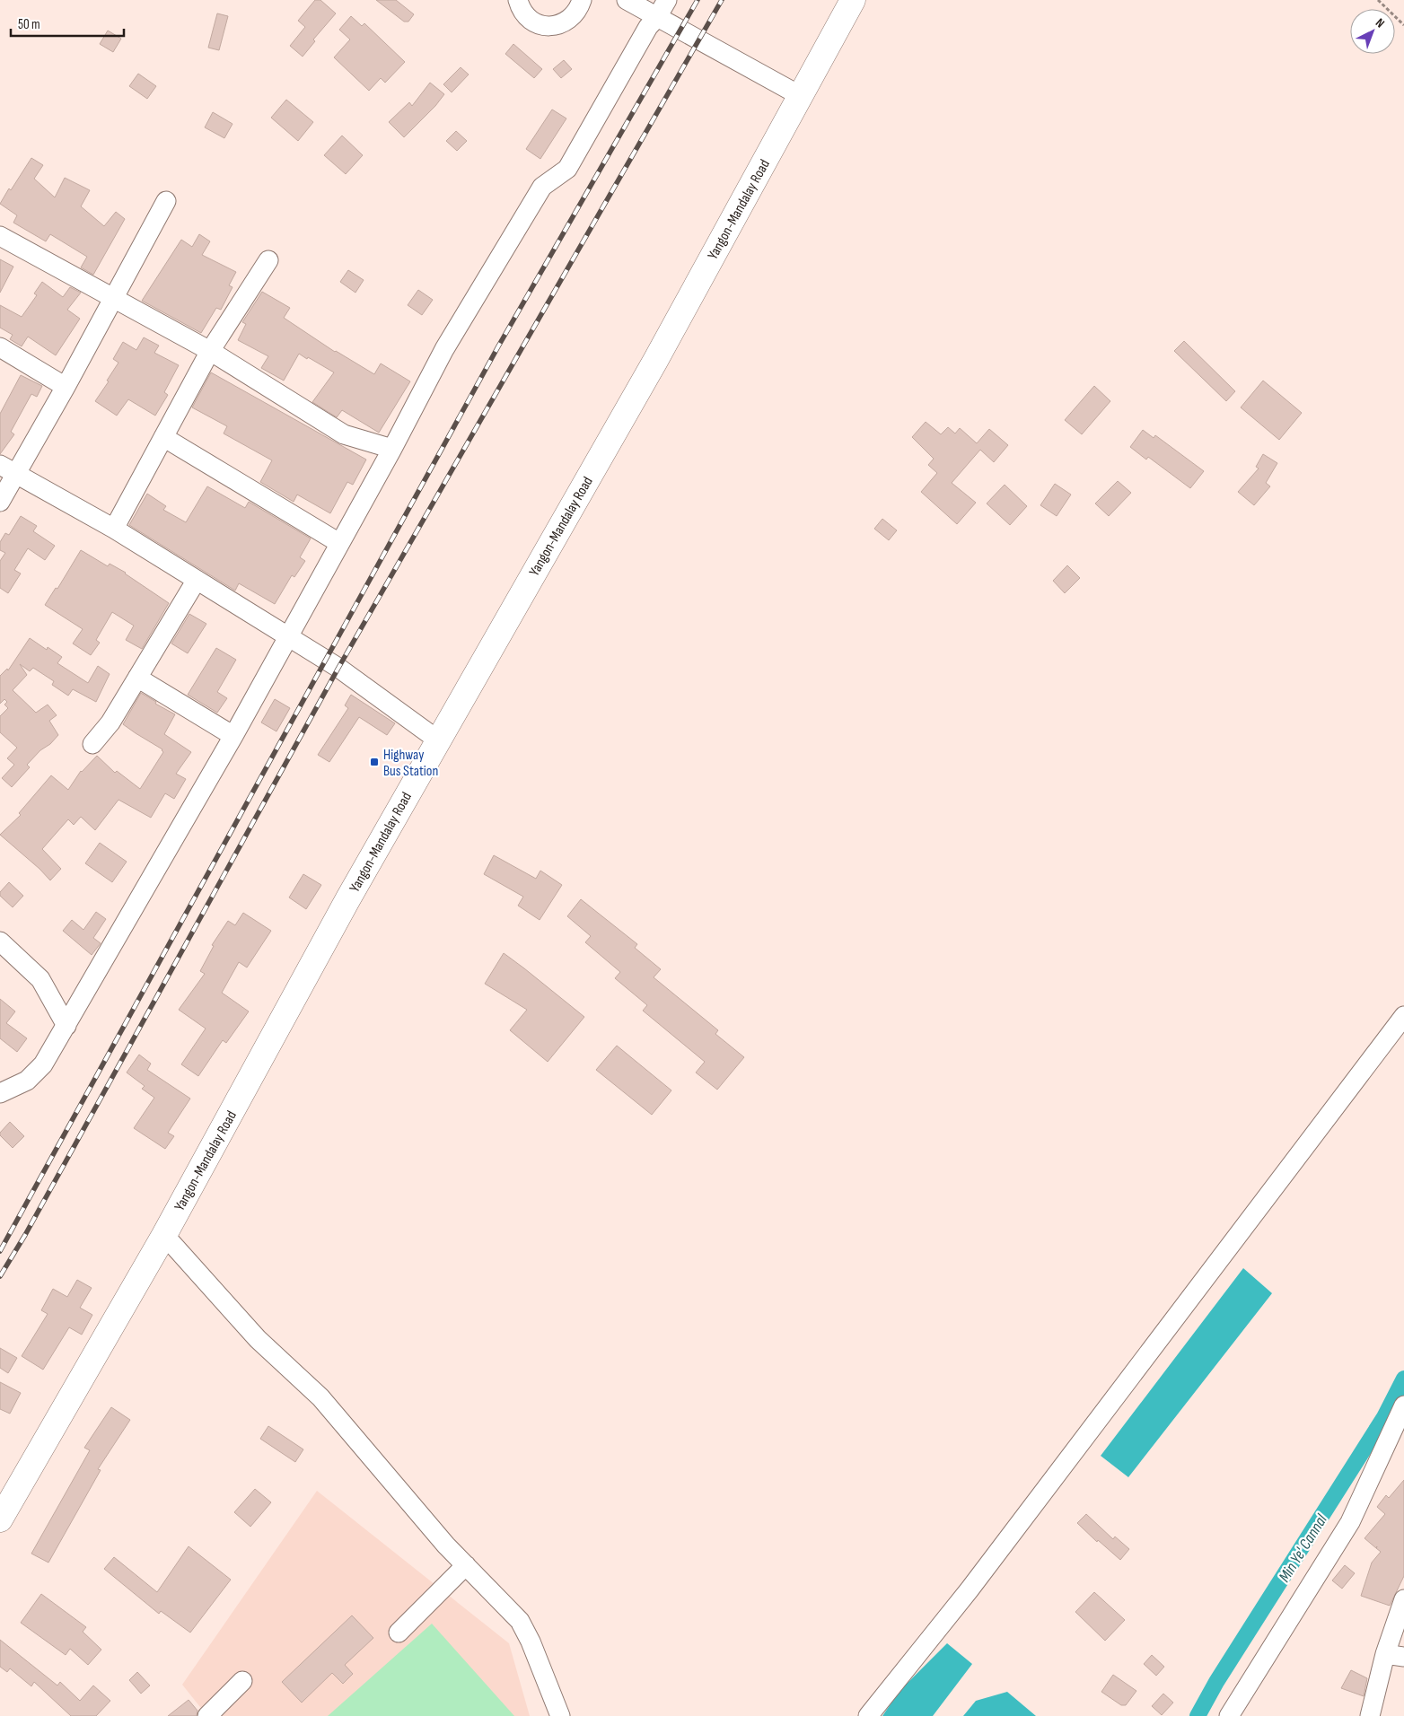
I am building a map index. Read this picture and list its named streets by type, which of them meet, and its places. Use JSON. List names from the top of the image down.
{
  "streets": {
    "highway": ["Yangon-Mandalay Road"]
  },
  "water": ["Min Ye' Cannal"],
  "places": {
    "transit": ["Highway Bus Station"]
  },
  "scale_bar": "50 m",
  "north": "top right"
}
